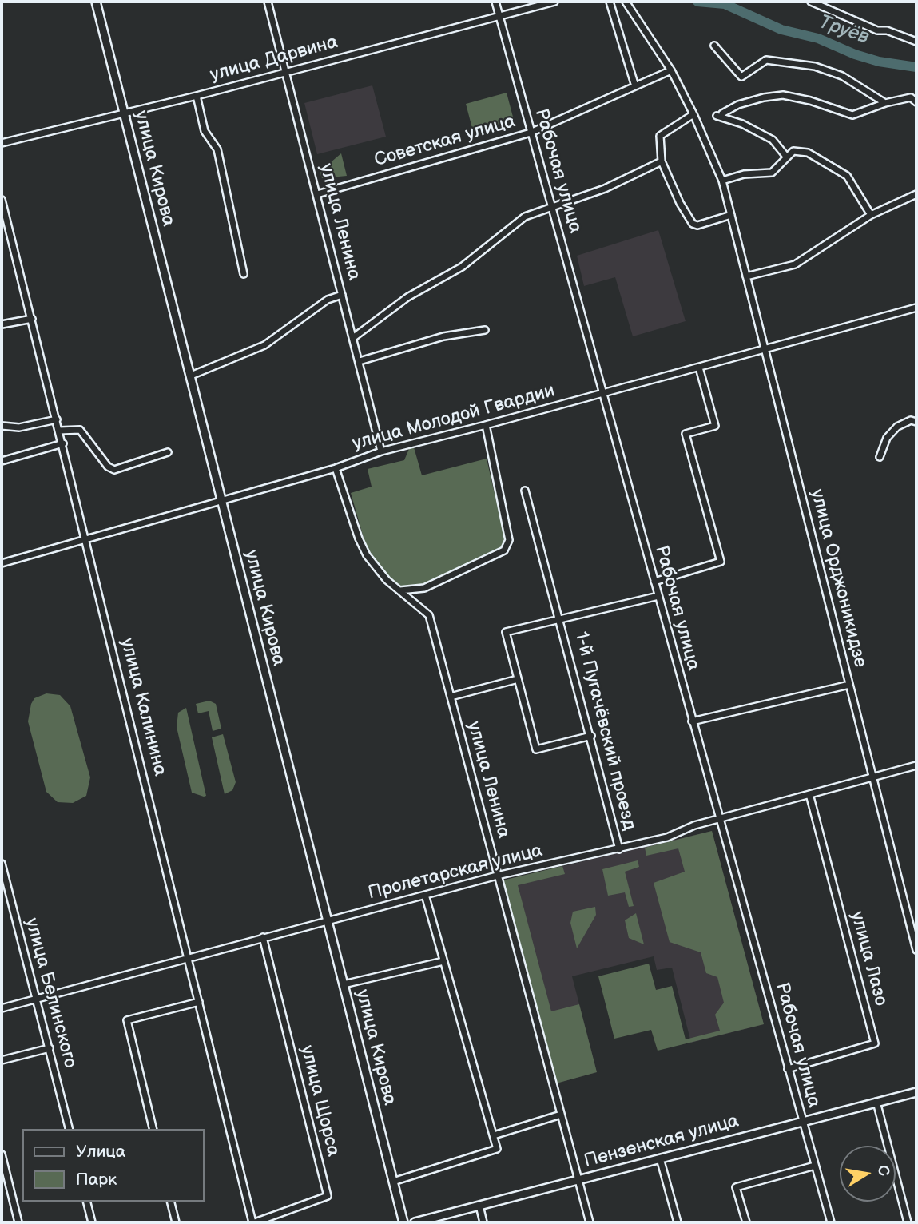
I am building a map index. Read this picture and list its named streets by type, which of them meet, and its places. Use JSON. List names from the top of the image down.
{
  "streets": {
    "street": [
      "улица Дарвина",
      "Советская улица",
      "улица Кирова",
      "Рабочая улица",
      "улица Ленина",
      "улица Молодой Гвардии",
      "улица Орджоникидзе",
      "улица Калинина",
      "1-й Пугачёвский проезд",
      "Пролетарская улица",
      "улица Лазо",
      "улица Белинского",
      "улица Щорса",
      "Пензенская улица"
    ]
  },
  "crossings": [
    ["улица Дарвина", "улица Кирова"],
    ["улица Дарвина", "Рабочая улица"],
    ["улица Дарвина", "улица Ленина"],
    ["Советская улица", "Рабочая улица"],
    ["Советская улица", "улица Ленина"],
    ["Советская улица", "улица Орджоникидзе"],
    ["улица Кирова", "улица Молодой Гвардии"],
    ["улица Кирова", "Пролетарская улица"],
    ["Рабочая улица", "улица Молодой Гвардии"],
    ["Рабочая улица", "1-й Пугачёвский проезд"],
    ["Рабочая улица", "Пролетарская улица"],
    ["Рабочая улица", "улица Лазо"],
    ["Рабочая улица", "Пензенская улица"],
    ["улица Ленина", "улица Молодой Гвардии"],
    ["улица Ленина", "Пролетарская улица"],
    ["улица Ленина", "Пензенская улица"],
    ["улица Молодой Гвардии", "улица Орджоникидзе"],
    ["улица Молодой Гвардии", "улица Калинина"],
    ["улица Орджоникидзе", "Пролетарская улица"],
    ["улица Калинина", "Пролетарская улица"],
    ["улица Калинина", "улица Щорса"],
    ["1-й Пугачёвский проезд", "Пролетарская улица"],
    ["Пролетарская улица", "улица Лазо"],
    ["Пролетарская улица", "улица Белинского"],
    ["Пролетарская улица", "улица Щорса"]
  ],
  "water": ["Труёв"],
  "legend": ["Улица", "Парк"],
  "north": "right"
}
